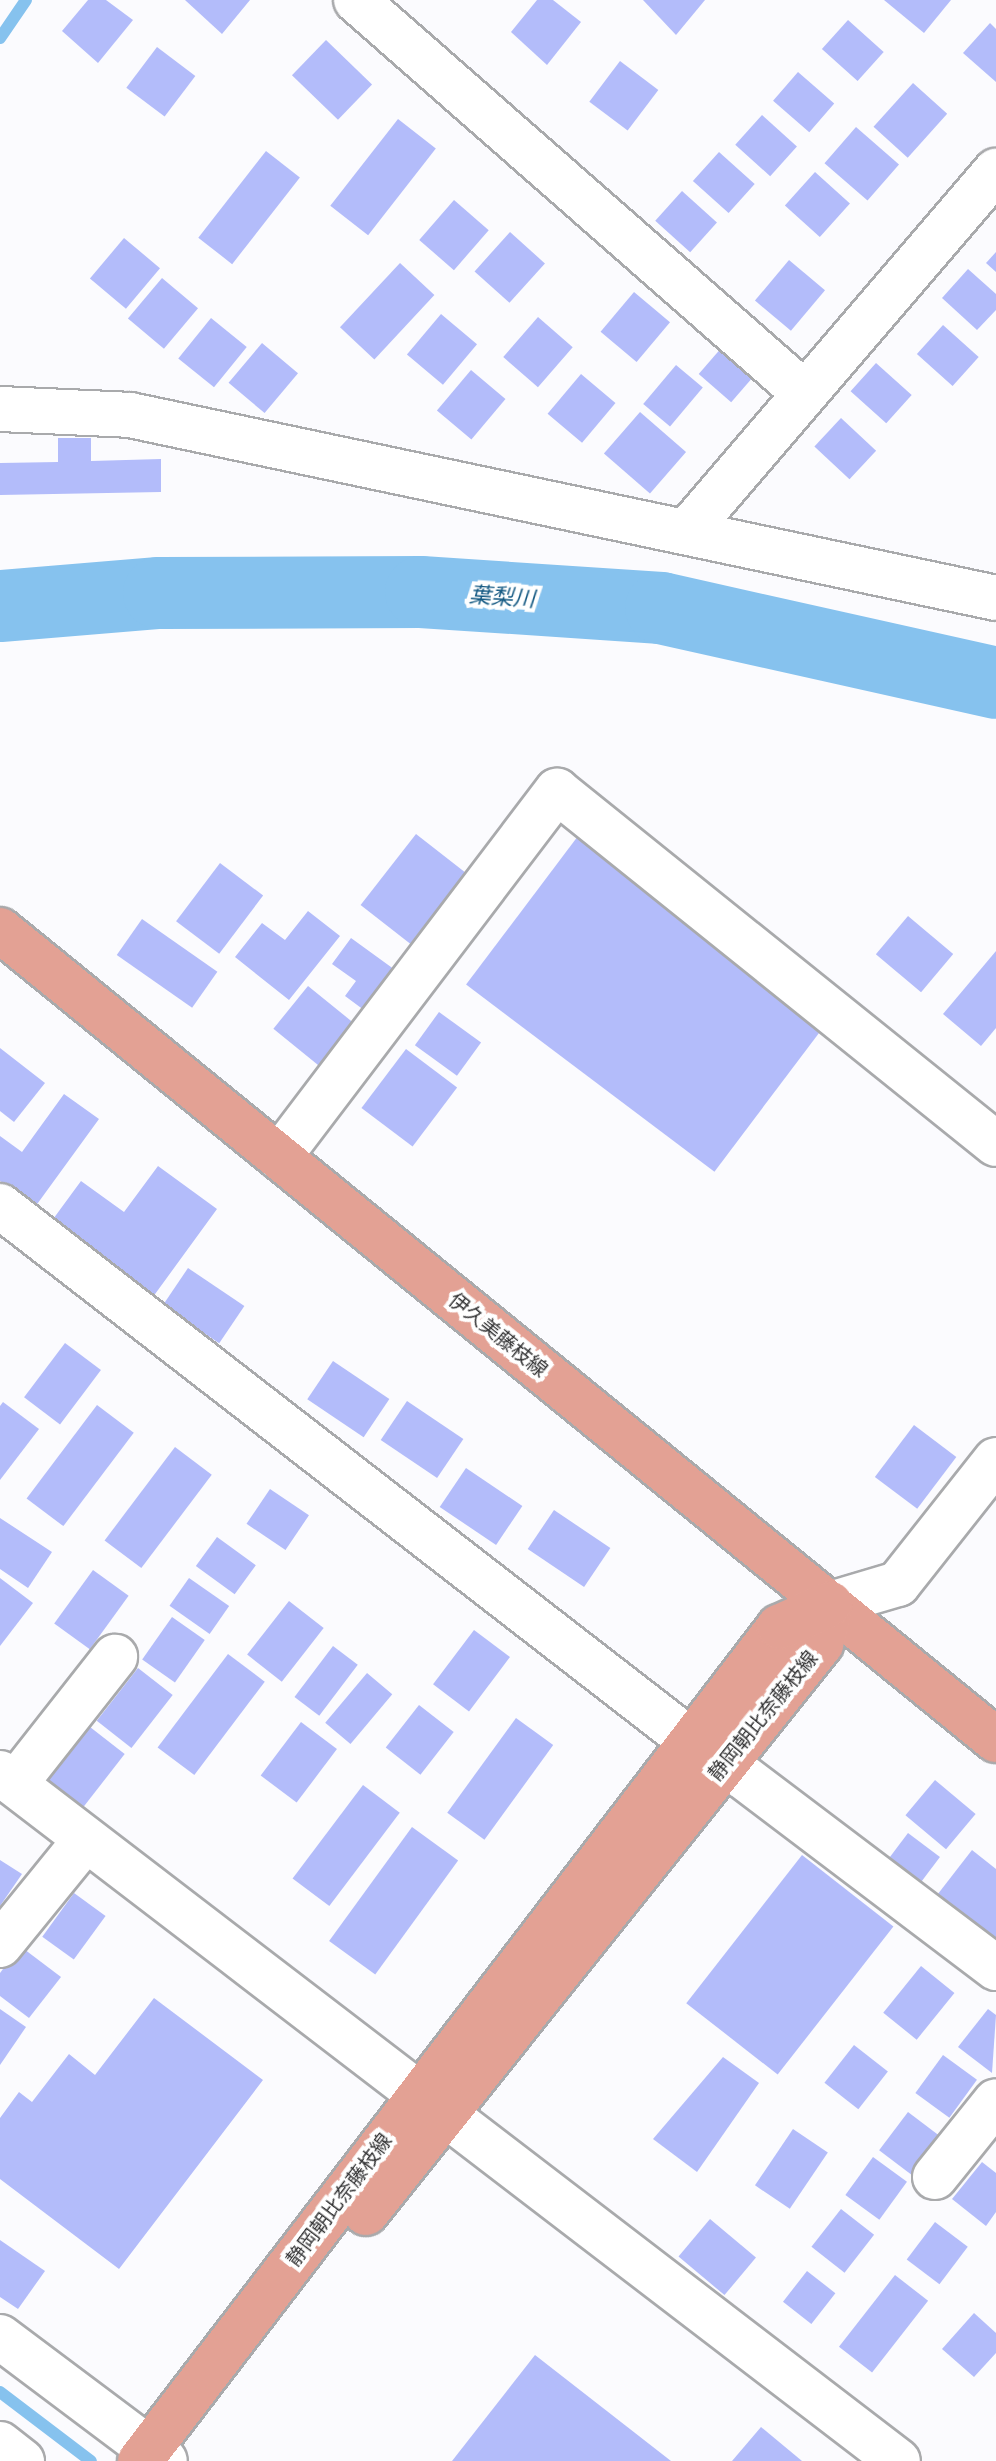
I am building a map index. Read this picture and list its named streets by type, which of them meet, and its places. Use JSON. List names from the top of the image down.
{
  "streets": {
    "main road": ["伊久美藤枝線", "静岡朝比奈藤枝線"]
  },
  "crossings": [
    ["伊久美藤枝線", "静岡朝比奈藤枝線"]
  ],
  "water": ["葉梨川"]
}
